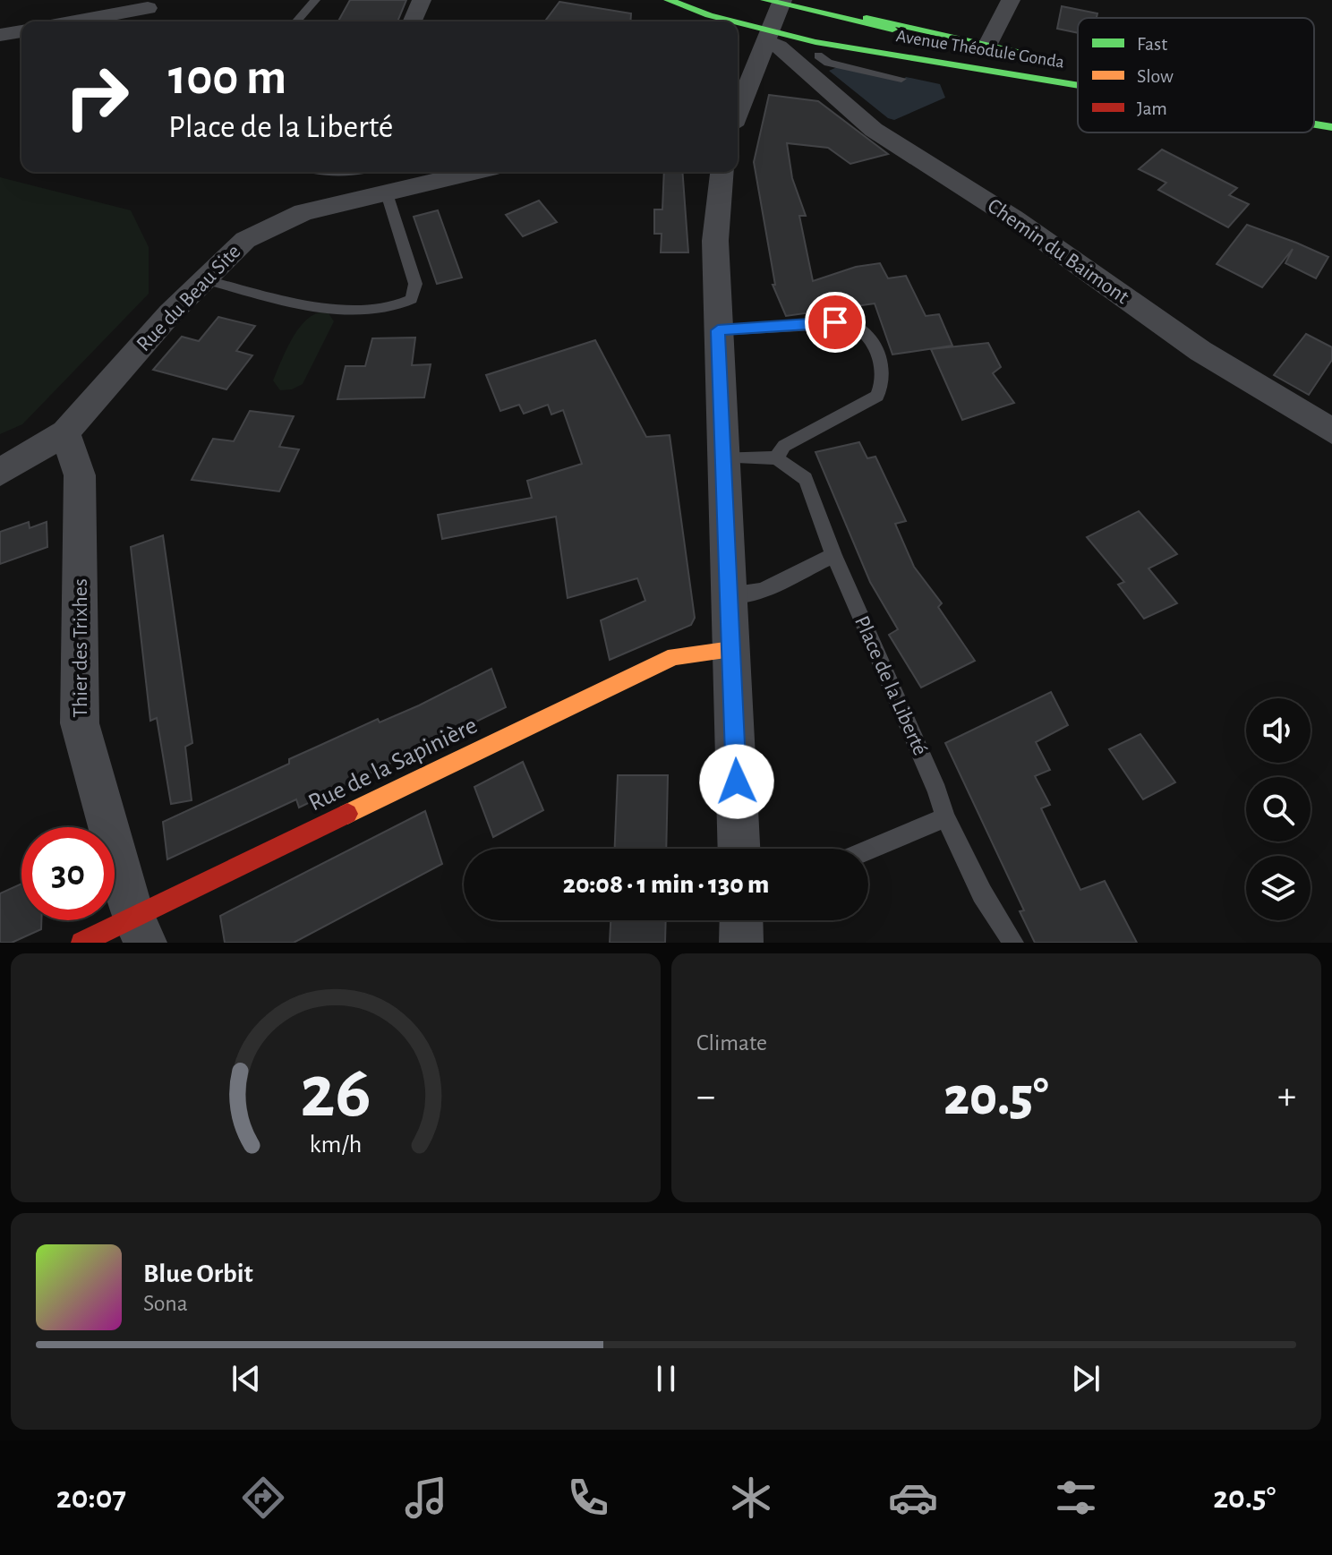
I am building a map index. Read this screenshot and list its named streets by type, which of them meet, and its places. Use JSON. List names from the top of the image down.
{
  "streets": {
    "main road": ["Avenue Théodule Gonda", "Rue de la Sapinière"],
    "street": ["Chemin du Baimont", "Rue du Beau Site", "Thier des Trixhes"],
    "lane": ["Place de la Liberté"]
  },
  "crossings": [
    ["Avenue Théodule Gonda", "Chemin du Baimont"],
    ["Rue du Beau Site", "Thier des Trixhes"],
    ["Thier des Trixhes", "Rue de la Sapinière"]
  ],
  "legend": ["Fast", "Slow", "Jam"],
  "page": {
    "turn": ["100 m", "Place de la Liberté"],
    "limit": "30",
    "trip": "20:08 · 1 min · 130 m",
    "tile": "Climate",
    "heat": ["−", "20.5°", "+"],
    "song": ["Blue Orbit", "Sona"],
    "tabs": ["20:07", "20.5°"],
    "gauge": ["26", "km/h"]
  }
}
